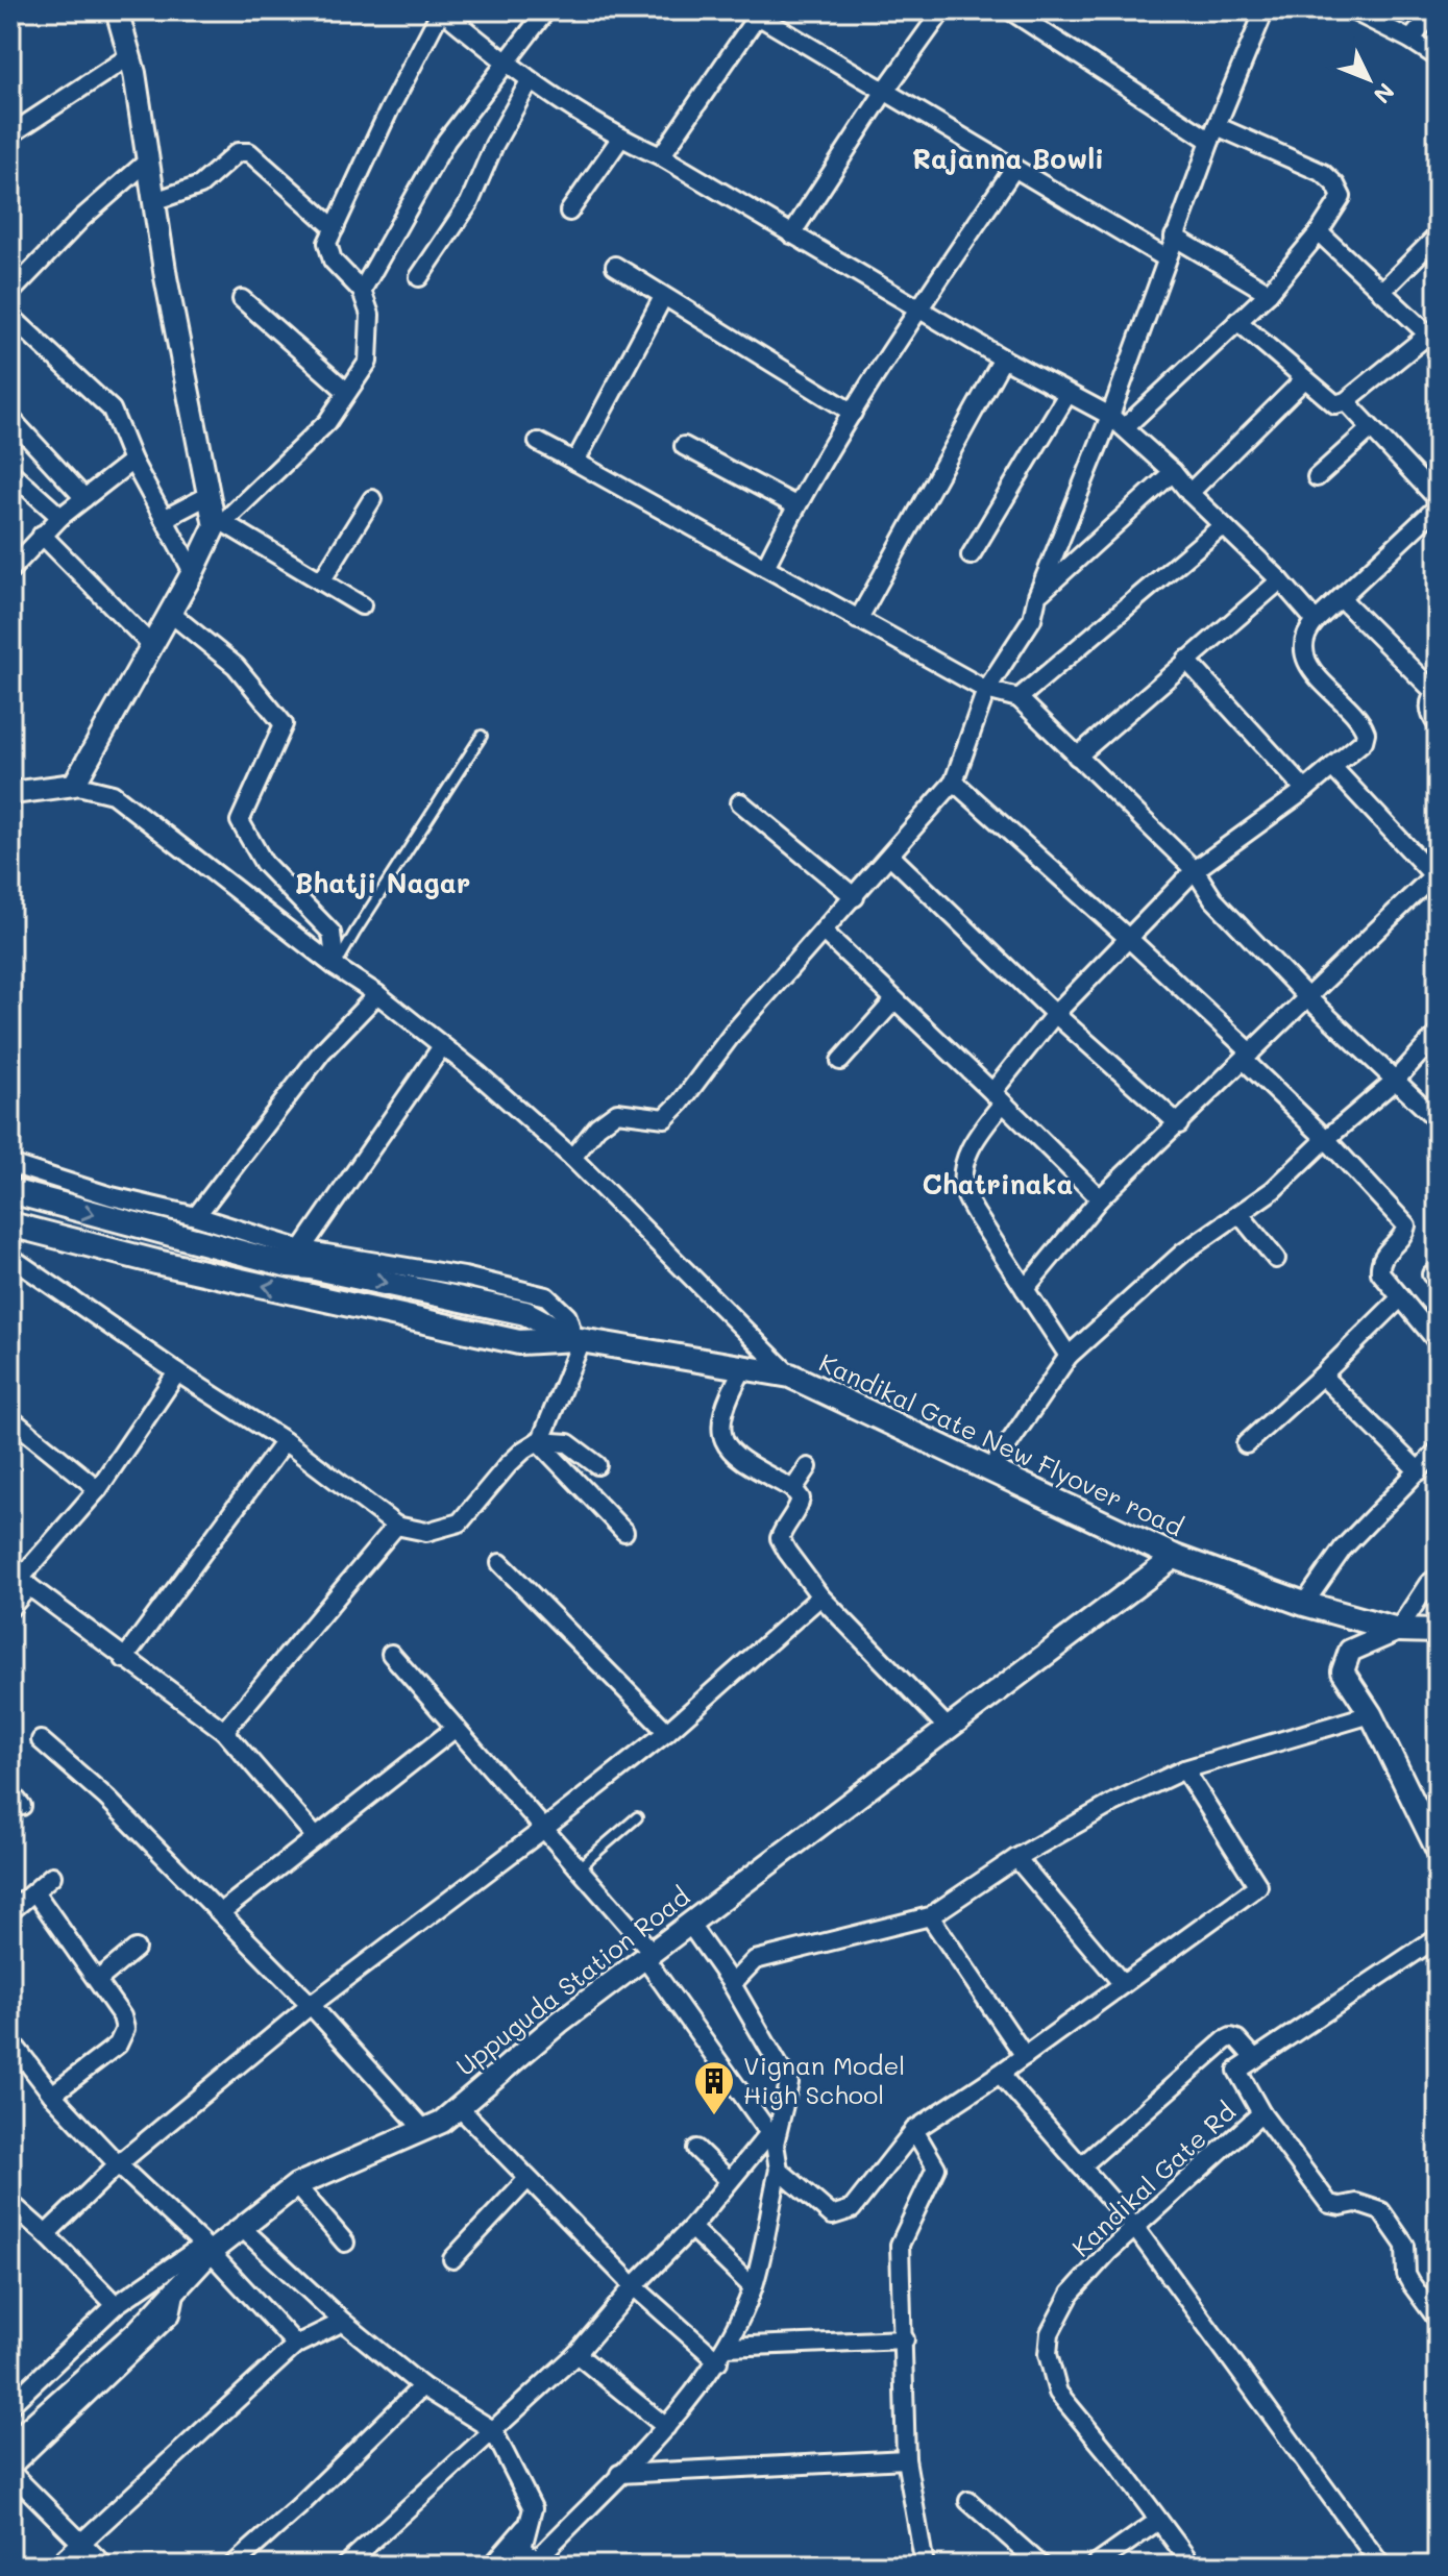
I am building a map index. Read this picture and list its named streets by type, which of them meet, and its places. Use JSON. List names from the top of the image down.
{
  "streets": {
    "main road": ["Kandikal Gate New Flyover road"],
    "street": ["Uppuguda Station Road", "Kandikal Gate Rd"]
  },
  "crossings": [
    ["Kandikal Gate New Flyover road", "Uppuguda Station Road"]
  ],
  "districts": ["Rajanna Bowli", "Bhatji Nagar", "Chatrinaka"],
  "places": {
    "building": ["Vignan Model High School"]
  },
  "north": "bottom right"
}
